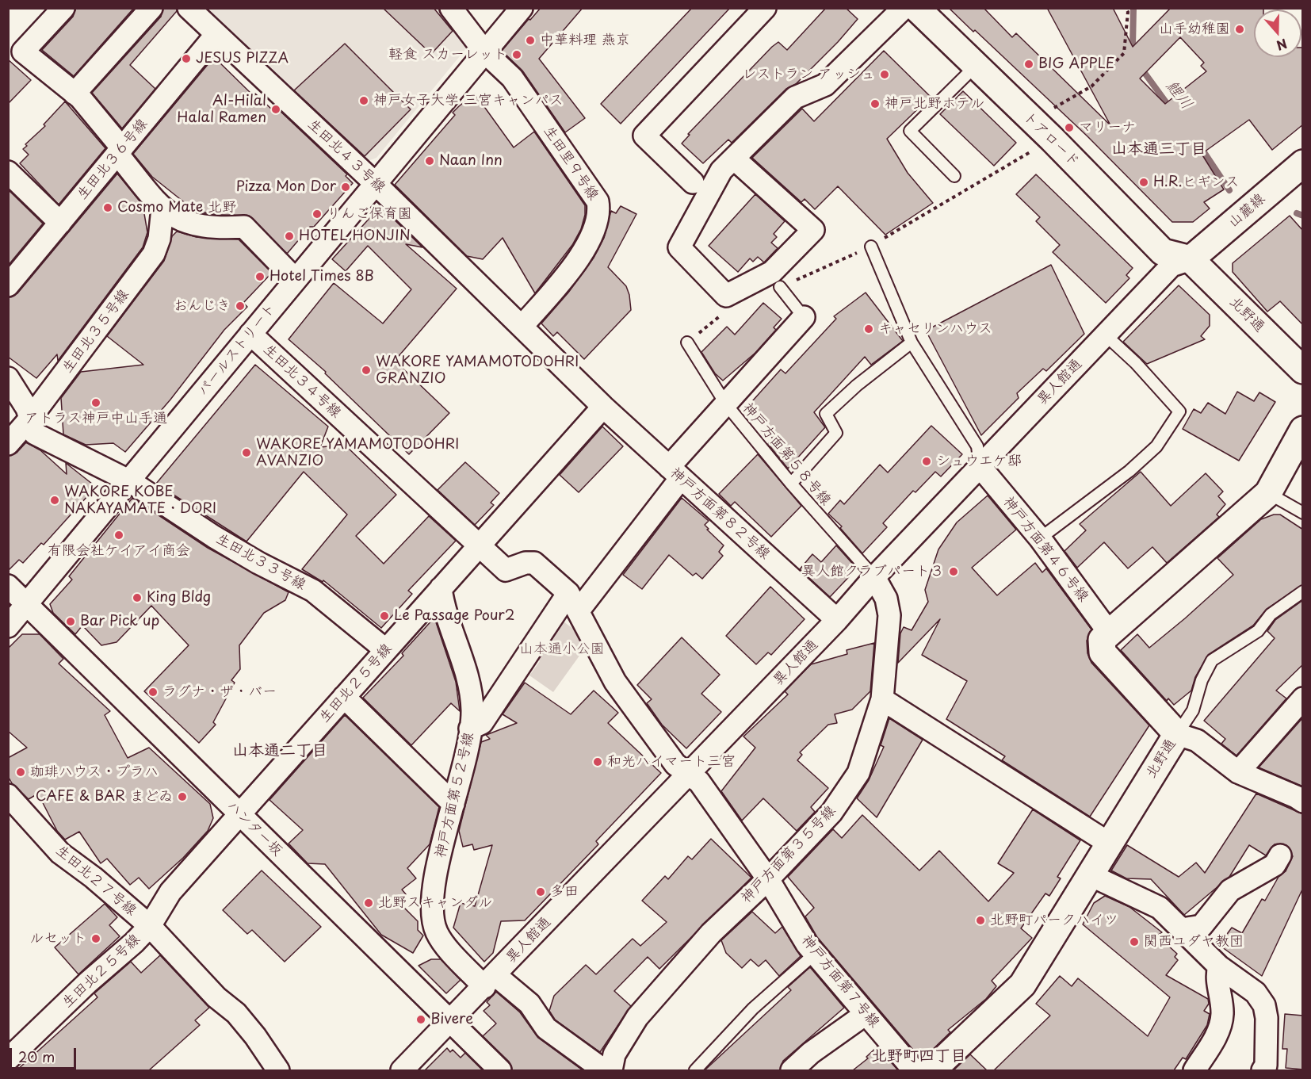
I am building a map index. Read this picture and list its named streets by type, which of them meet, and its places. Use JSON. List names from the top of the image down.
{
  "streets": {
    "main road": ["トアロード", "山麓線", "北野通"],
    "street": [
      "生田北４３号線",
      "生田北３６号線",
      "生田里９号線",
      "生田北３５号線",
      "パールストリート",
      "生田北３４号線",
      "異人館通",
      "神戸方面第８２号線",
      "神戸方面第４６号線",
      "生田北３３号線",
      "生田北２５号線",
      "神戸方面第５２号線",
      "ハンター坂",
      "神戸方面第３５号線",
      "生田北２７号線",
      "神戸方面第７号線"
    ],
    "lane": ["神戸方面第５８号線"]
  },
  "crossings": [
    ["トアロード", "山麓線"],
    ["トアロード", "北野通"],
    ["トアロード", "異人館通"],
    ["生田北４３号線", "生田北３６号線"],
    ["生田北４３号線", "生田里９号線"],
    ["生田北４３号線", "パールストリート"],
    ["生田北４３号線", "神戸方面第８２号線"],
    ["生田北４３号線", "生田北２５号線"],
    ["生田里９号線", "パールストリート"],
    ["山麓線", "北野通"],
    ["山麓線", "異人館通"],
    ["北野通", "異人館通"],
    ["北野通", "神戸方面第４６号線"],
    ["生田北３５号線", "生田北３３号線"],
    ["パールストリート", "生田北３４号線"],
    ["パールストリート", "生田北３３号線"],
    ["パールストリート", "ハンター坂"],
    ["生田北３４号線", "生田北２５号線"],
    ["生田北３４号線", "神戸方面第７号線"],
    ["異人館通", "神戸方面第５８号線"],
    ["異人館通", "神戸方面第８２号線"],
    ["異人館通", "神戸方面第４６号線"],
    ["異人館通", "神戸方面第５２号線"],
    ["異人館通", "ハンター坂"],
    ["異人館通", "神戸方面第３５号線"],
    ["異人館通", "神戸方面第７号線"],
    ["神戸方面第５８号線", "神戸方面第３５号線"],
    ["神戸方面第８２号線", "生田北２５号線"],
    ["生田北３３号線", "生田北２５号線"],
    ["生田北２５号線", "神戸方面第５２号線"],
    ["生田北２５号線", "ハンター坂"],
    ["生田北２５号線", "生田北２７号線"],
    ["神戸方面第３５号線", "神戸方面第７号線"]
  ],
  "districts": ["山本通三丁目", "山本通二丁目", "北野町四丁目"],
  "water": ["鯉川"],
  "parks": ["山本通小公園"],
  "places": [
    "山手幼稚園",
    "中華料理 燕京",
    "軽食 スカーレット",
    "JESUS PIZZA",
    "BIG APPLE",
    "レストラン アッシュ",
    "神戸女子大学 三宮キャンパス",
    "神戸北野ホテル",
    "Al-Hilal Halal Ramen",
    "マリーナ",
    "Naan Inn",
    "H.R.ヒギンス",
    "Pizza Mon Dor",
    "Cosmo Mate 北野",
    "りんご保育園",
    "HOTEL HONJIN",
    "Hotel Times 8B",
    "おんじき",
    "キャセリンハウス",
    "WAKORE YAMAMOTODOHRI GRANZIO",
    "アトラス神戸中山手通",
    "WAKORE YAMAMOTODOHRI AVANZIO",
    "シュウエケ邸",
    "WAKORE KOBE NAKAYAMATE・DORI",
    "有限会社ケイアイ商会",
    "異人館クラブパート３",
    "King Bldg",
    "Le Passage Pour2",
    "Bar Pick up",
    "ラグナ・ザ・バー",
    "和光ハイマート三宮",
    "珈琲ハウス・プラハ",
    "CAFE & BAR まどゐ",
    "多田",
    "北野スキャンダル",
    "北野町パークハイツ",
    "ルセット",
    "関西ユダヤ教団",
    "Bivere"
  ],
  "scale_bar": "20 m",
  "north": "bottom"
}
